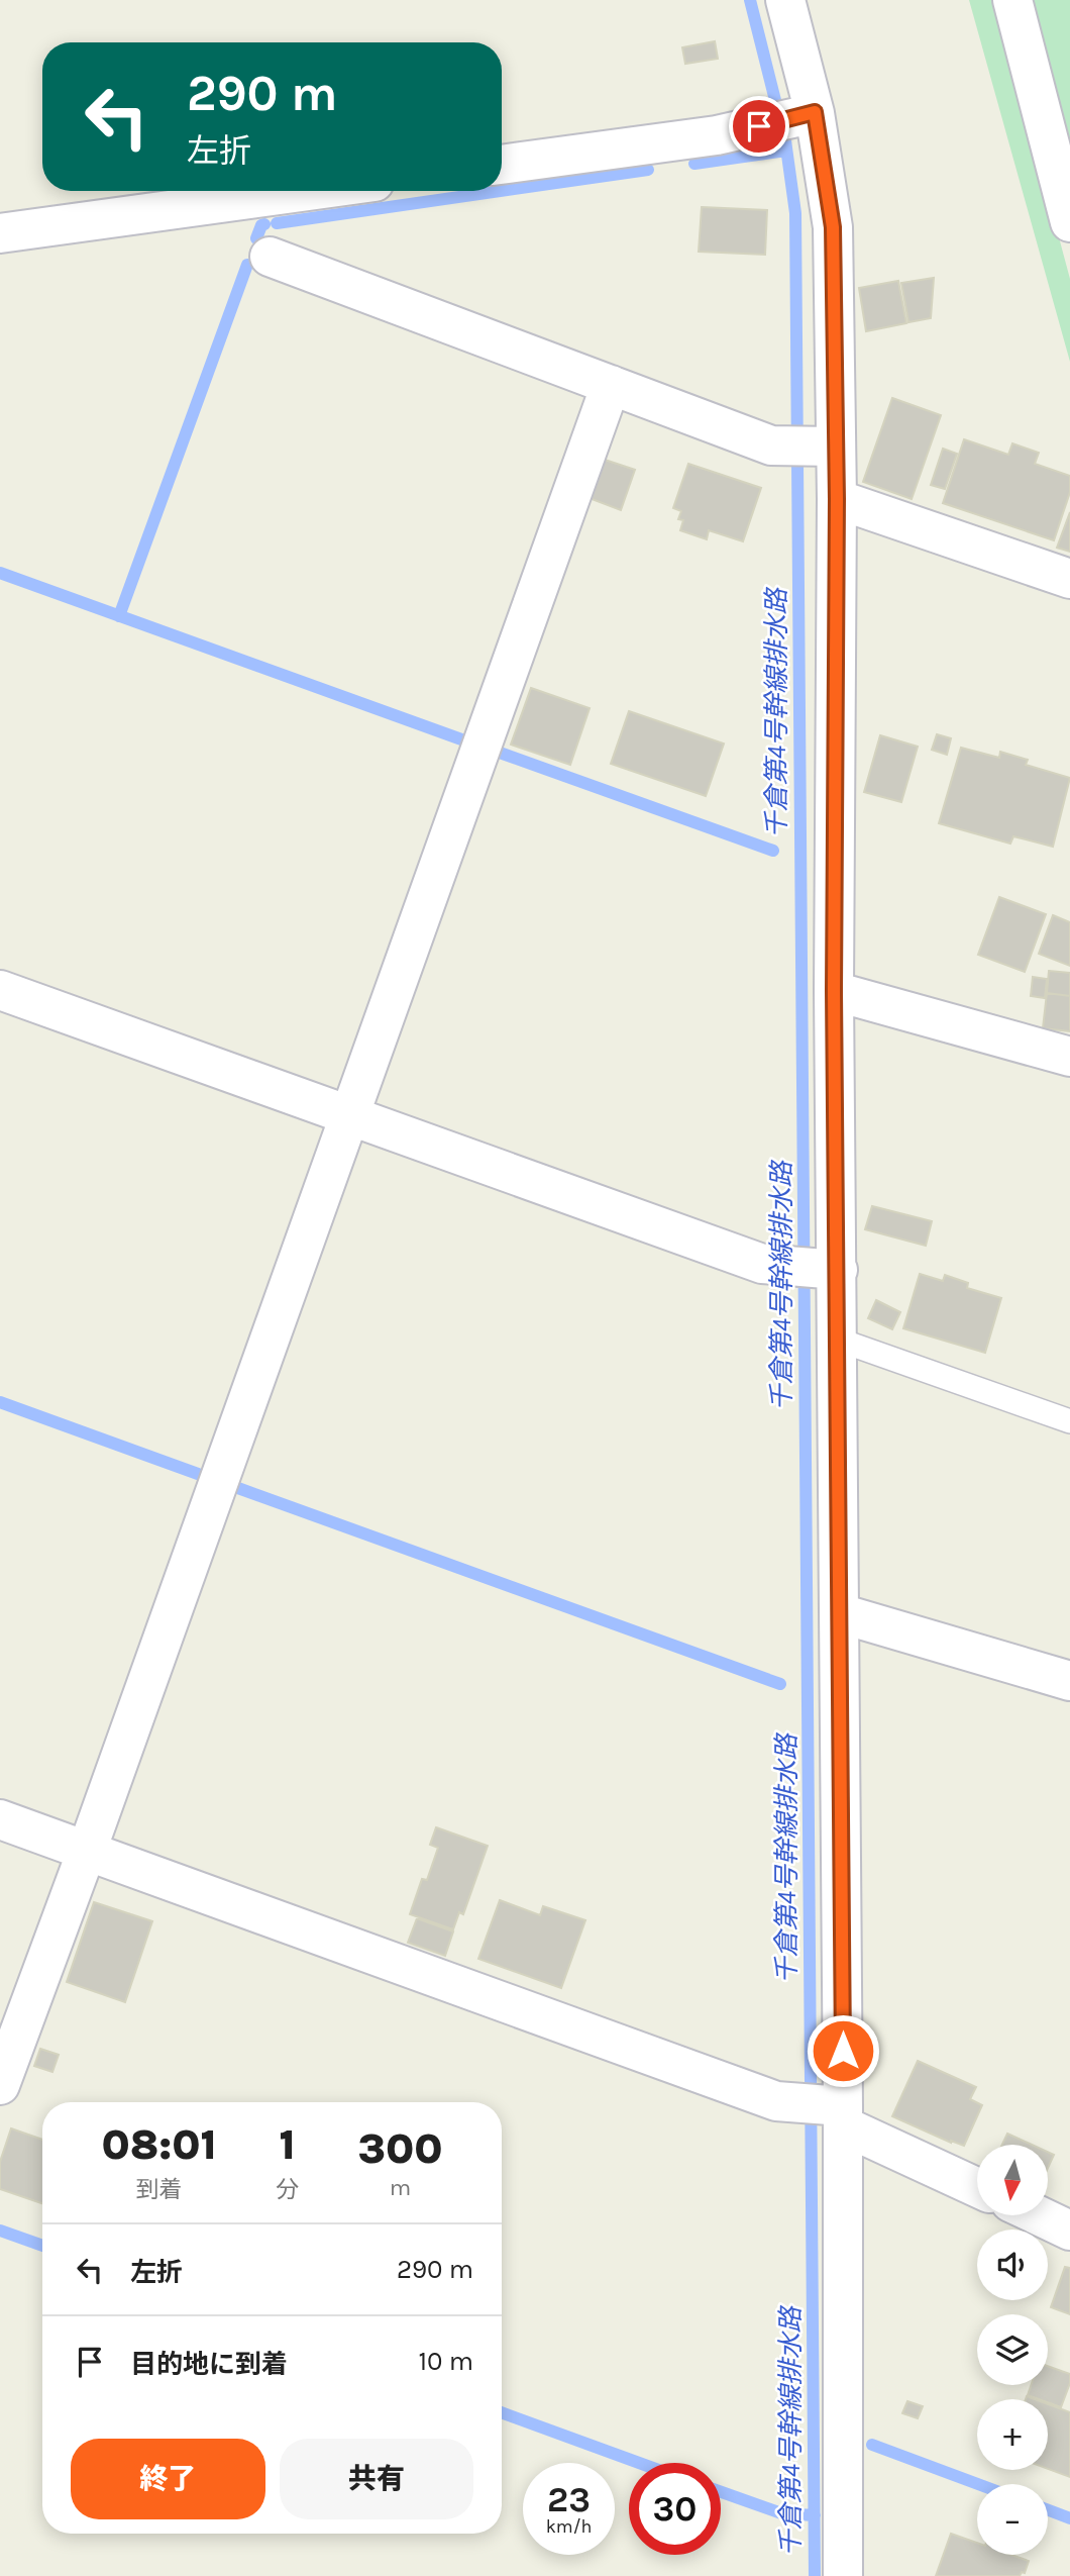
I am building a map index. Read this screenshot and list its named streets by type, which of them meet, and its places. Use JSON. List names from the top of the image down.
{
  "water": ["千倉第4号幹線排水路"],
  "north": "bottom",
  "page": {
    "turn": ["290 m", "左折"],
    "eta": [
      "08:01",
      "到着",
      "1",
      "分",
      "300",
      "m"
    ],
    "map_buttons": ["+", "−"],
    "list": [
      {
        "name": "左折",
        "value": "290 m"
      },
      {
        "name": "目的地に到着",
        "value": "10 m"
      }
    ],
    "buttons": ["終了", "共有"],
    "speed": "23 km/h",
    "limit": "30"
  }
}
